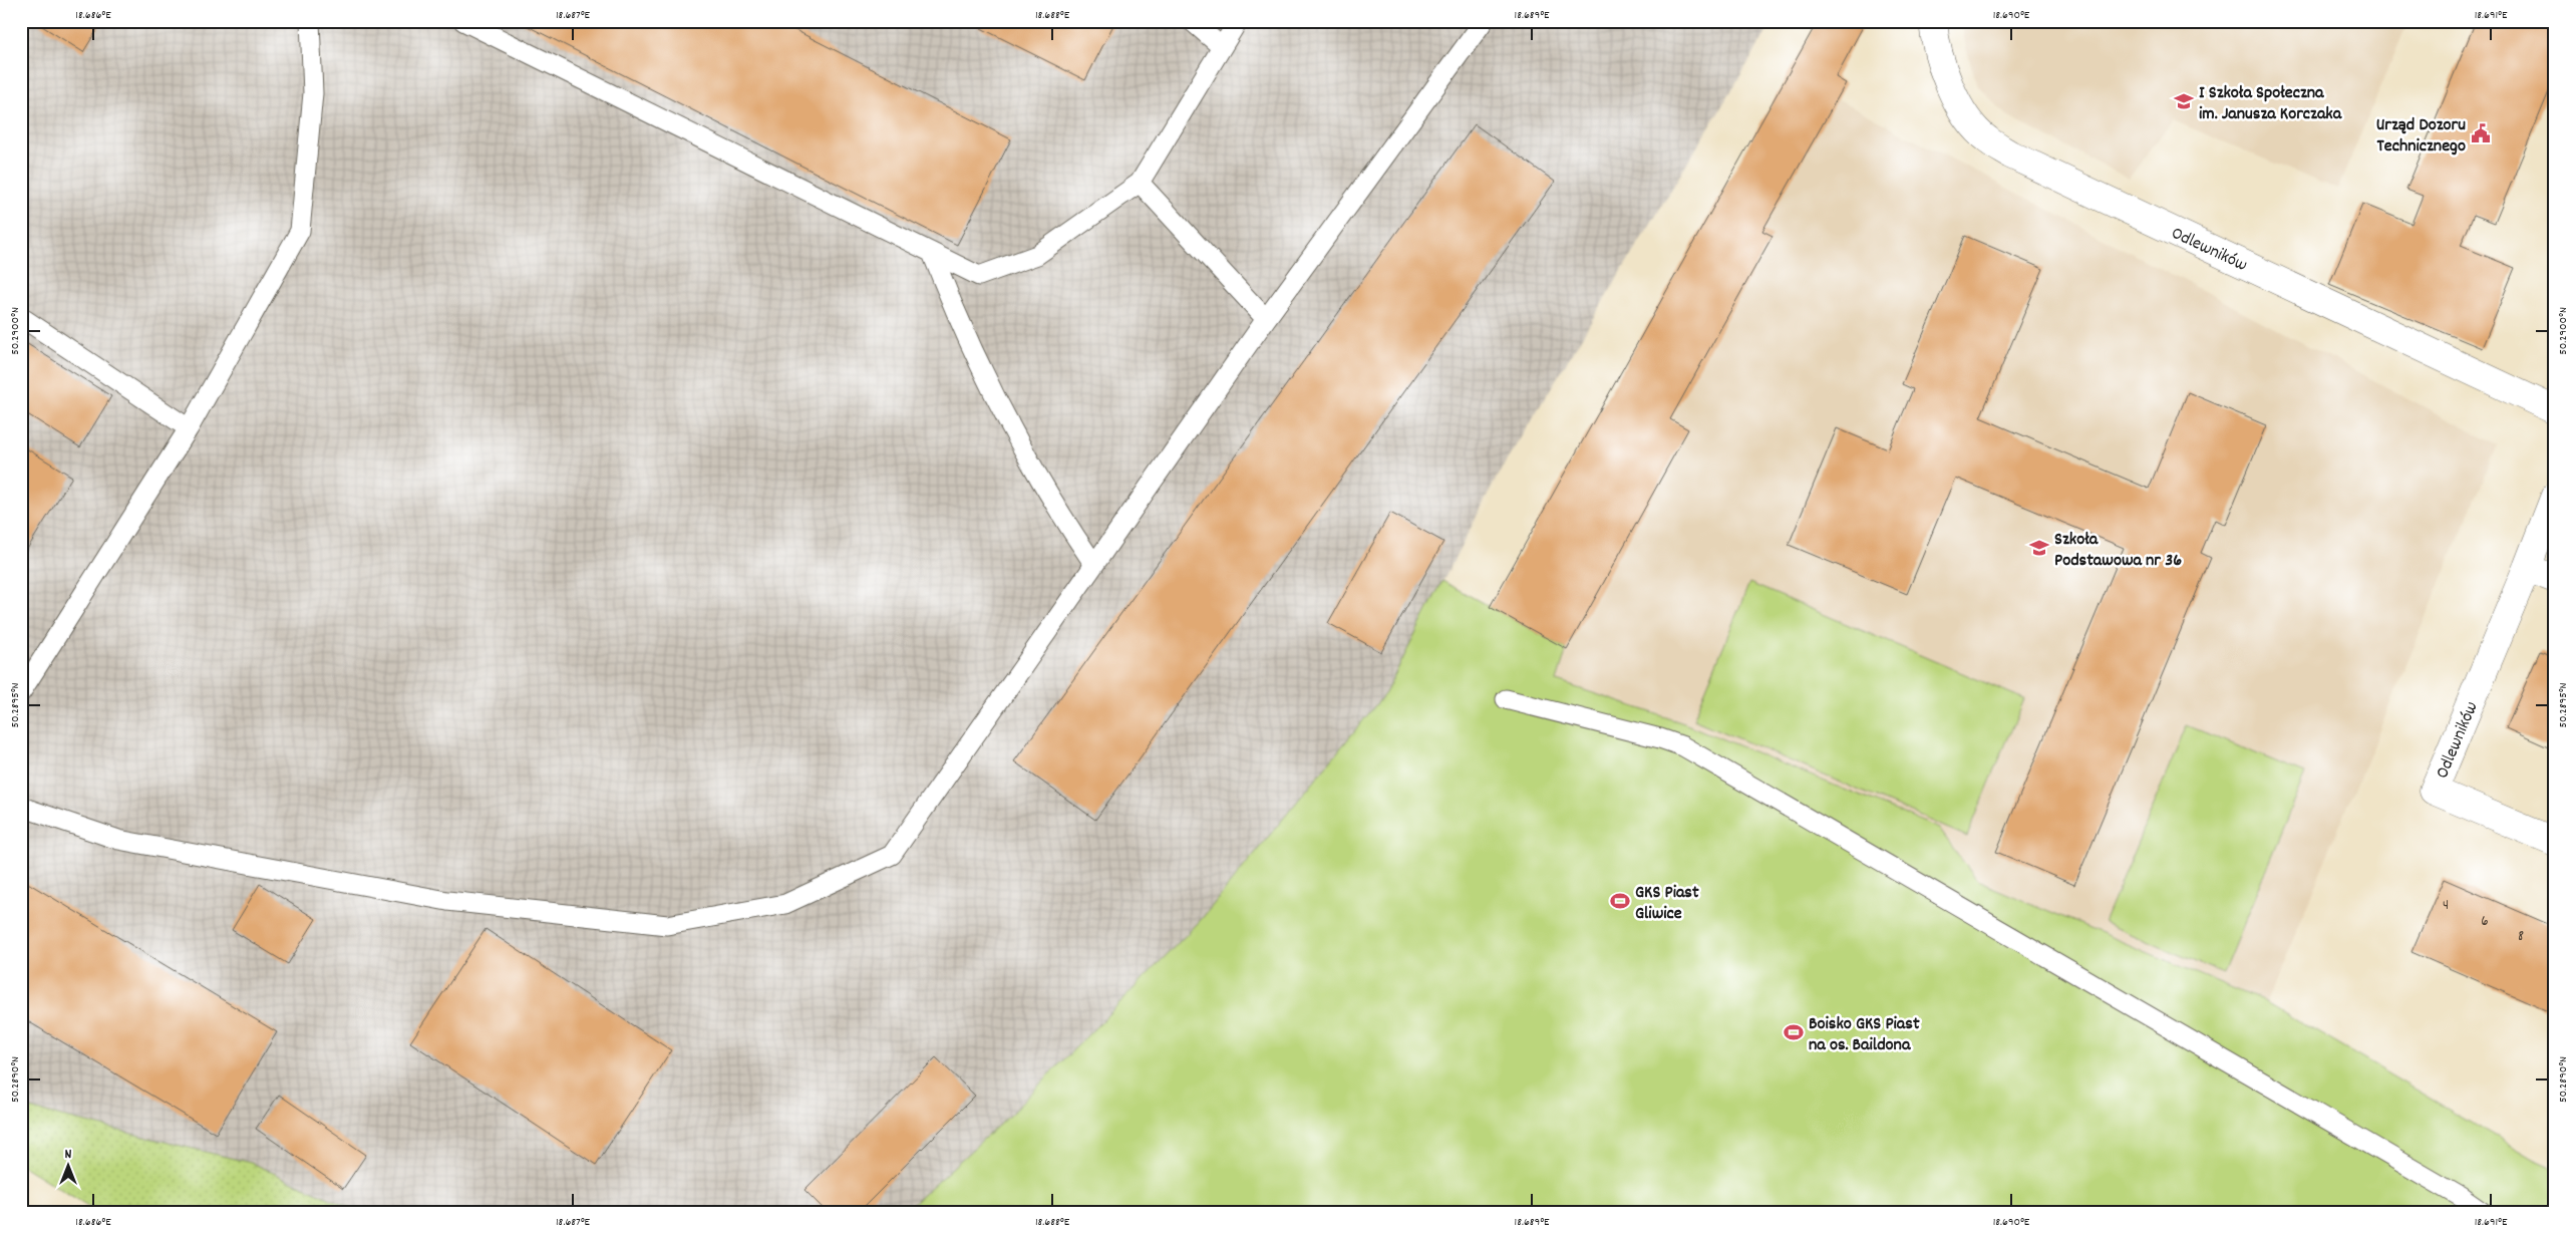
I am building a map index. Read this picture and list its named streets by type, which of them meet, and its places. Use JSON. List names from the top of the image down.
{
  "streets": {
    "street": ["Odlewników"]
  },
  "places": {
    "school or university": ["I Szkoła Społeczna im. Janusza Korczaka", "Szkoła Podstawowa nr 36"],
    "public building": ["Urząd Dozoru Technicznego"],
    "sports": ["GKS Piast Gliwice", "Boisko GKS Piast na os. Baildona"]
  },
  "house_numbers": ["4", "6", "8"],
  "north": "top",
  "coordinates": [
    "18.686°E",
    "18.687°E",
    "18.688°E",
    "18.689°E",
    "18.690°E",
    "18.691°E",
    "50.2900°N",
    "50.2895°N",
    "50.2890°N"
  ]
}
